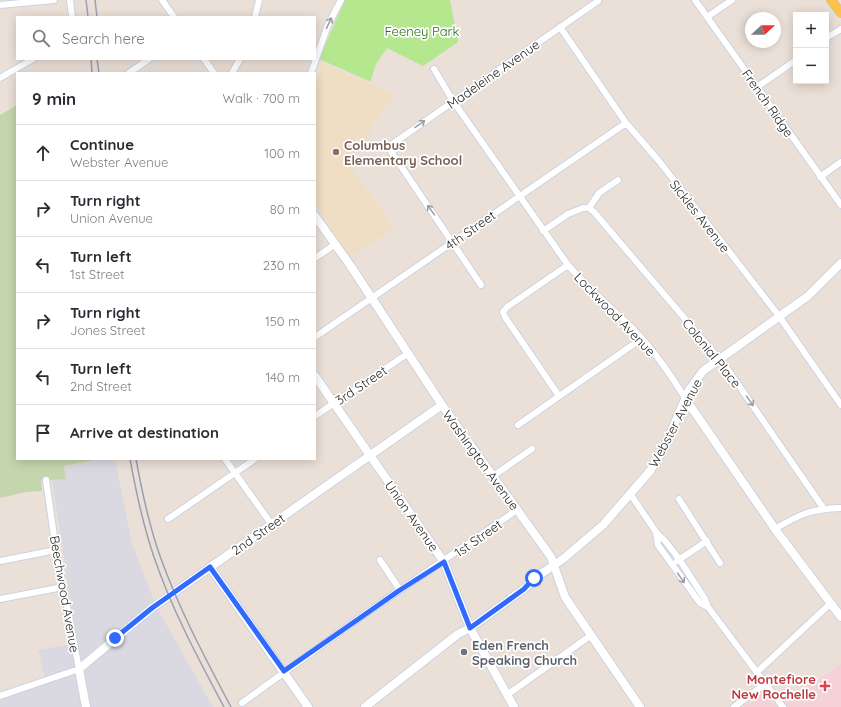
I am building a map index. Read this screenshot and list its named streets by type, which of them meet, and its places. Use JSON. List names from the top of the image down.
{
  "streets": {
    "street": [
      "Madeleine Avenue",
      "French Ridge",
      "Sickles Avenue",
      "4th Street",
      "Lockwood Avenue",
      "Colonial Place",
      "3rd Street",
      "Webster Avenue",
      "Washington Avenue",
      "Union Avenue",
      "2nd Street",
      "1st Street",
      "Beechwood Avenue"
    ]
  },
  "crossings": [
    ["Madeleine Avenue", "Sickles Avenue"],
    ["Madeleine Avenue", "4th Street"],
    ["Madeleine Avenue", "Lockwood Avenue"],
    ["Sickles Avenue", "4th Street"],
    ["Sickles Avenue", "Webster Avenue"],
    ["4th Street", "Lockwood Avenue"],
    ["4th Street", "Washington Avenue"],
    ["Lockwood Avenue", "Webster Avenue"],
    ["Colonial Place", "Webster Avenue"],
    ["3rd Street", "Washington Avenue"],
    ["3rd Street", "Union Avenue"],
    ["Webster Avenue", "Washington Avenue"],
    ["Webster Avenue", "Union Avenue"],
    ["Washington Avenue", "2nd Street"],
    ["Washington Avenue", "1st Street"],
    ["Union Avenue", "2nd Street"],
    ["Union Avenue", "1st Street"],
    ["2nd Street", "Beechwood Avenue"]
  ],
  "one_way": ["Colonial Place"],
  "parks": ["Feeney Park"],
  "places": {
    "other": ["Columbus Elementary School", "Eden French Speaking Church"],
    "health": ["Montefiore New Rochelle"]
  },
  "north": "right",
  "page": {
    "map_buttons": ["+", "−"],
    "search": "Search here",
    "heading": ["9 min", "Walk · 700 m"],
    "list": [
      ["Continue", "Webster Avenue", "100 m"],
      ["Turn right", "Union Avenue", "80 m"],
      ["Turn left", "1st Street", "230 m"],
      ["Turn right", "Jones Street", "150 m"],
      ["Turn left", "2nd Street", "140 m"],
      "Arrive at destination"
    ]
  }
}
